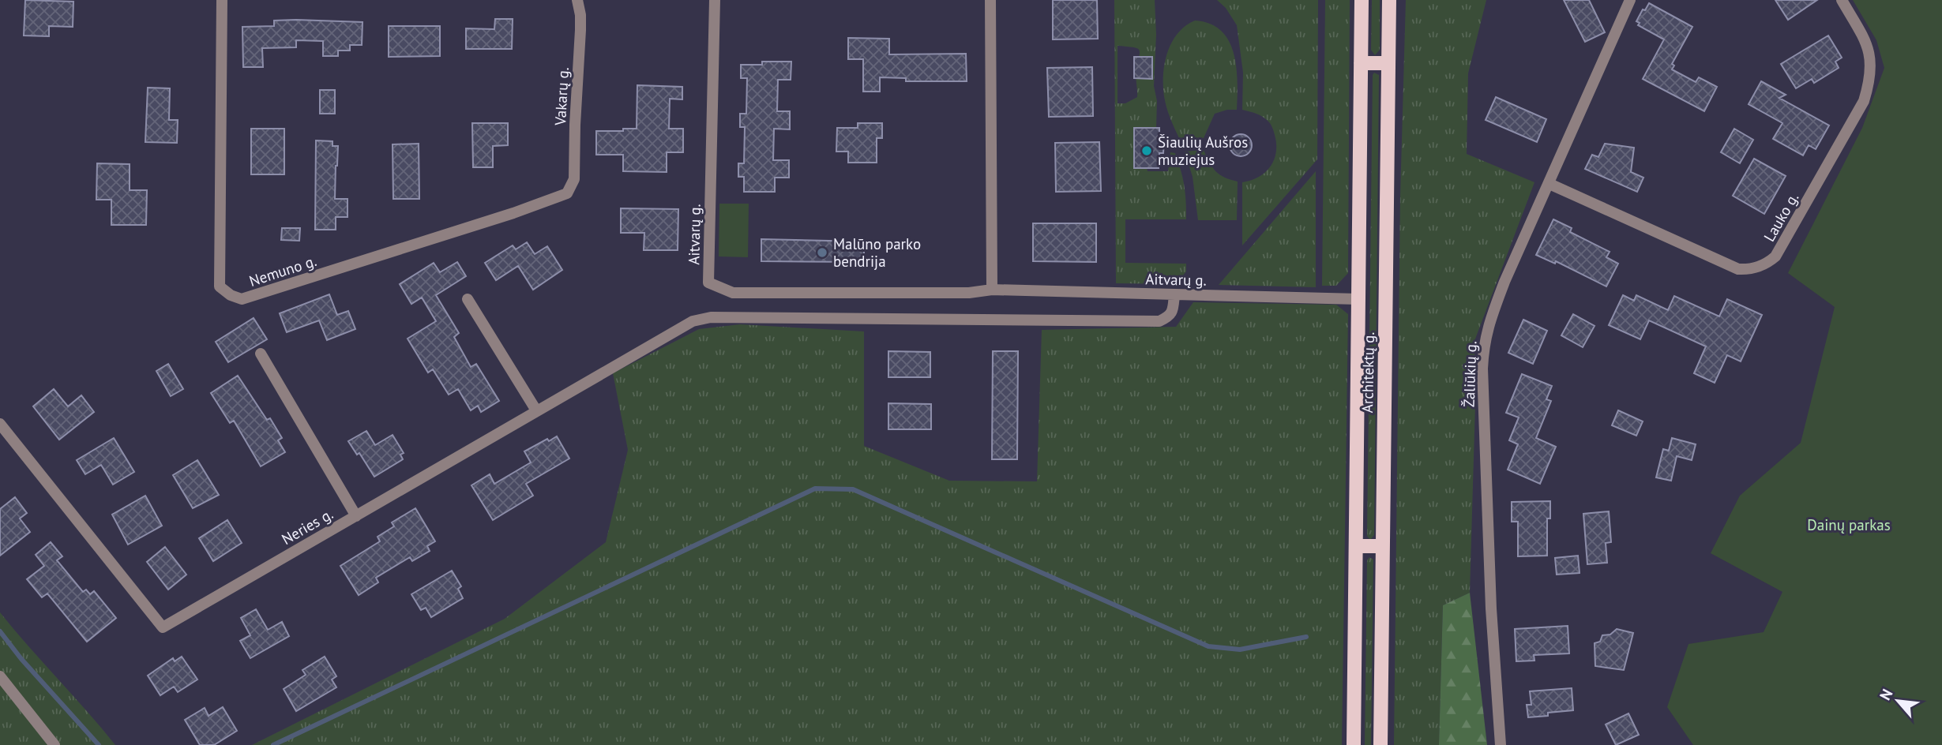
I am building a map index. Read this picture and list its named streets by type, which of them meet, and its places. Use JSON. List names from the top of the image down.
{
  "streets": {
    "main road": ["Architektų g."],
    "street": [
      "Vakarų g.",
      "Lauko g.",
      "Aitvarų g.",
      "Nemuno g.",
      "Žaliūkių g.",
      "Neries g."
    ]
  },
  "crossings": [
    ["Vakarų g.", "Nemuno g."],
    ["Lauko g.", "Žaliūkių g."],
    ["Aitvarų g.", "Architektų g."],
    ["Aitvarų g.", "Neries g."]
  ],
  "parks": ["Dainų parkas"],
  "places": ["Šiaulių Aušros muziejus", "Malūno parko bendrija"],
  "north": "top left"
}
